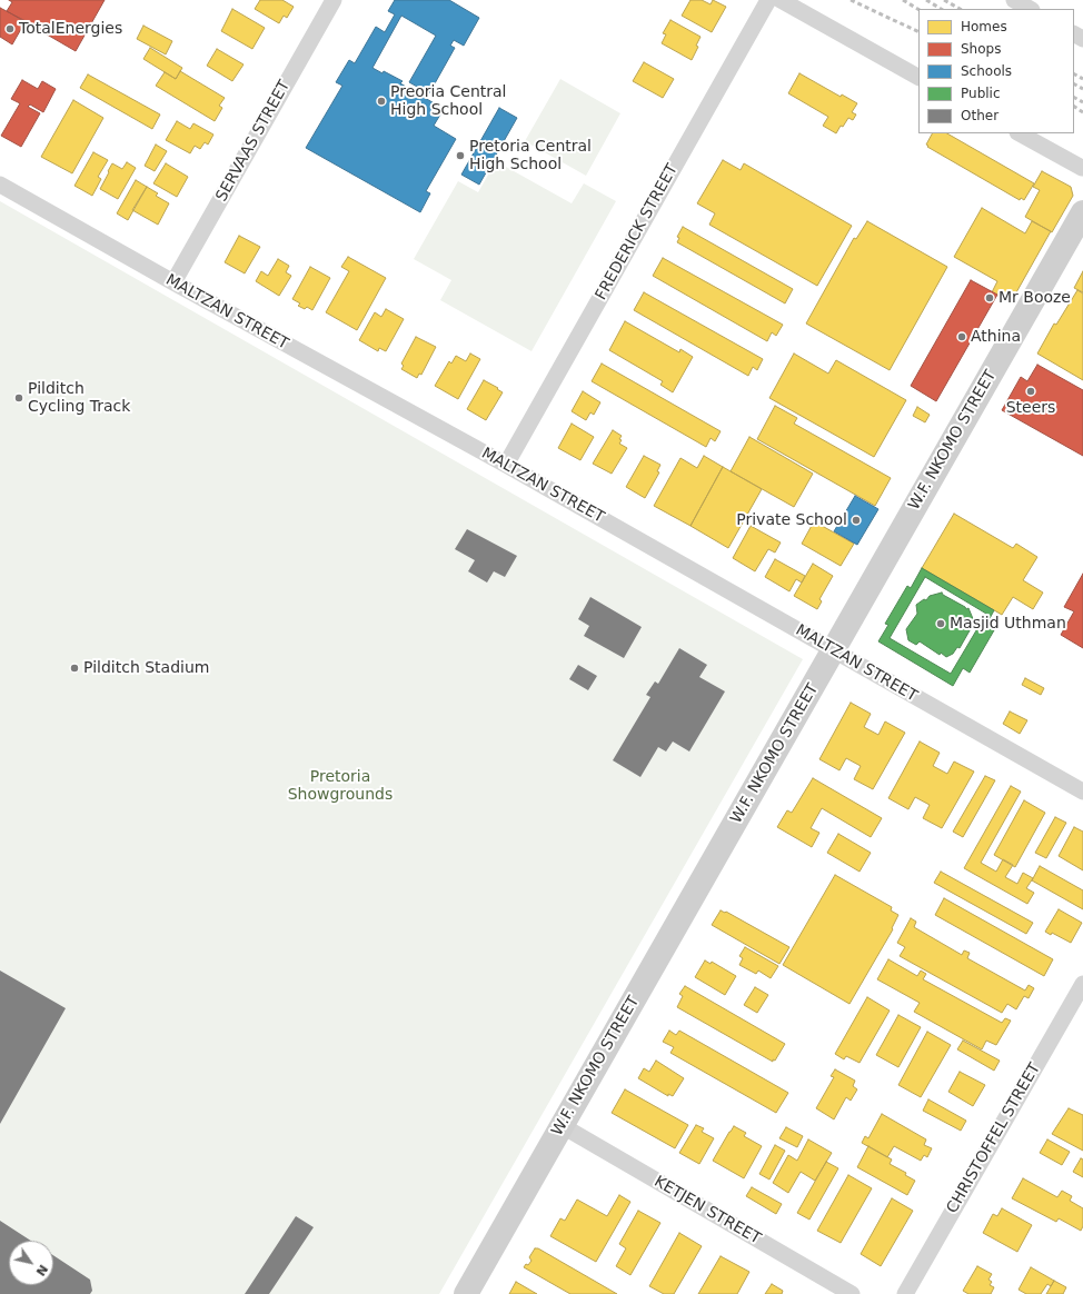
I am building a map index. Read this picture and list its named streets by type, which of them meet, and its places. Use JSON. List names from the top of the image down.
{
  "streets": {
    "main road": ["W.F. NKOMO STREET"],
    "street": [
      "SERVAAS STREET",
      "FREDERICK STREET",
      "MALTZAN STREET",
      "CHRISTOFFEL STREET",
      "KETJEN STREET"
    ]
  },
  "crossings": [
    ["SERVAAS STREET", "MALTZAN STREET"],
    ["FREDERICK STREET", "MALTZAN STREET"],
    ["MALTZAN STREET", "W.F. NKOMO STREET"],
    ["W.F. NKOMO STREET", "KETJEN STREET"]
  ],
  "parks": ["Pretoria Showgrounds"],
  "places": [
    "TotalEnergies",
    "Preoria Central High School",
    "Pretoria Central High School",
    "Mr Booze",
    "Athina",
    "Steers",
    "Pilditch Cycling Track",
    "Private School",
    "Masjid Uthman",
    "Pilditch Stadium"
  ],
  "legend": [
    "Homes",
    "Shops",
    "Schools",
    "Public",
    "Other"
  ],
  "north": "bottom right"
}
